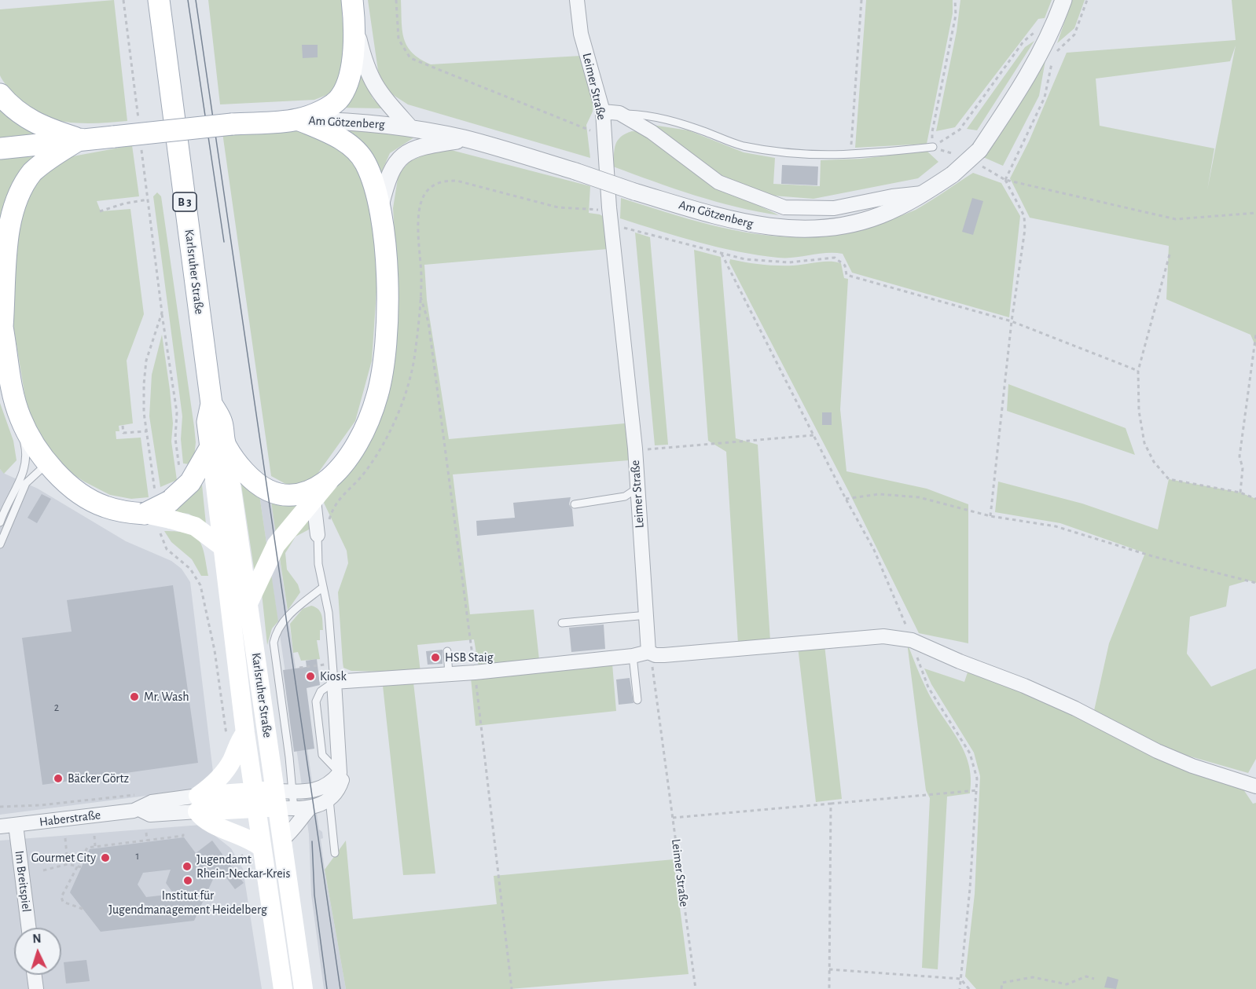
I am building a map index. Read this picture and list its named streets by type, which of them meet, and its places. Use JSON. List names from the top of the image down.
{
  "streets": {
    "main road": ["B 3", "Karlsruher Straße"],
    "street": [
      "Leimer Straße",
      "Am Götzenberg",
      "Haberstraße",
      "Im Breitspiel"
    ]
  },
  "crossings": [
    ["Haberstraße", "Im Breitspiel"]
  ],
  "places": [
    "HSB Staig",
    "Kiosk",
    "Mr. Wash",
    "Bäcker Görtz",
    "Gourmet City",
    "Jugendamt Rhein-Neckar-Kreis",
    "Institut für Jugendmanagement Heidelberg"
  ],
  "house_numbers": ["2", "1"],
  "north": "top"
}
